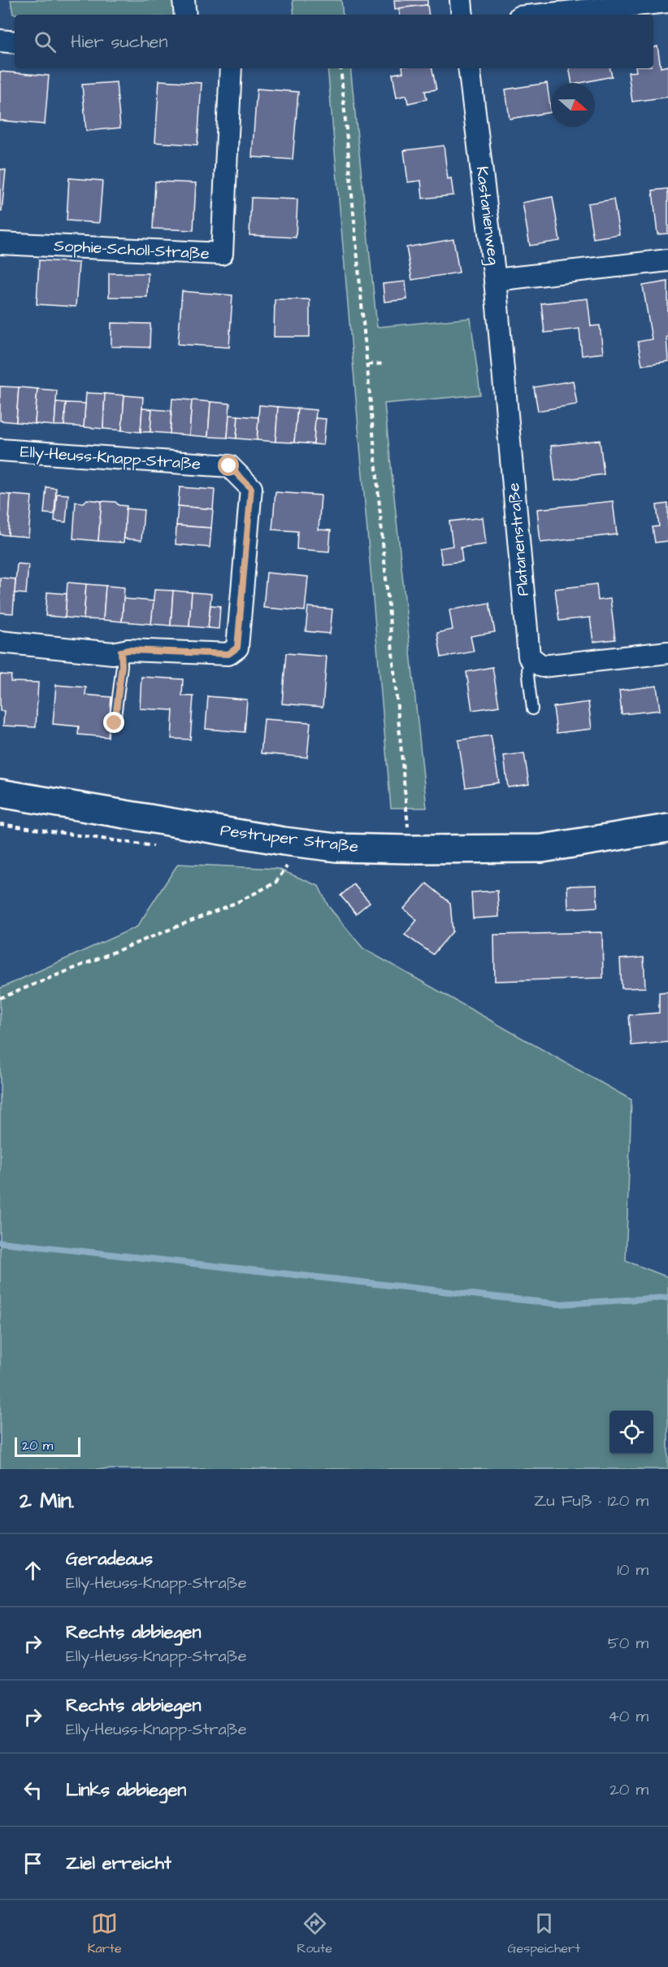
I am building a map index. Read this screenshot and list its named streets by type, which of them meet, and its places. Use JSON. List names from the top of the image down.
{
  "streets": {
    "street": [
      "Kastanienweg",
      "Sophie-Scholl-Straße",
      "Elly-Heuss-Knapp-Straße",
      "Platanenstraße",
      "Pestruper Straße"
    ]
  },
  "crossings": [
    ["Kastanienweg", "Platanenstraße"]
  ],
  "scale_bar": "20 m",
  "north": "right",
  "page": {
    "search": "Hier suchen",
    "scale": "20 m",
    "heading": ["2 Min.", "Zu Fuß · 120 m"],
    "list": [
      ["Geradeaus", "Elly-Heuss-Knapp-Straße", "10 m"],
      ["Rechts abbiegen", "Elly-Heuss-Knapp-Straße", "50 m"],
      ["Rechts abbiegen", "Elly-Heuss-Knapp-Straße", "40 m"],
      ["Links abbiegen", "20 m"],
      "Ziel erreicht"
    ],
    "nav": ["Karte", "Route", "Gespeichert"]
  }
}
